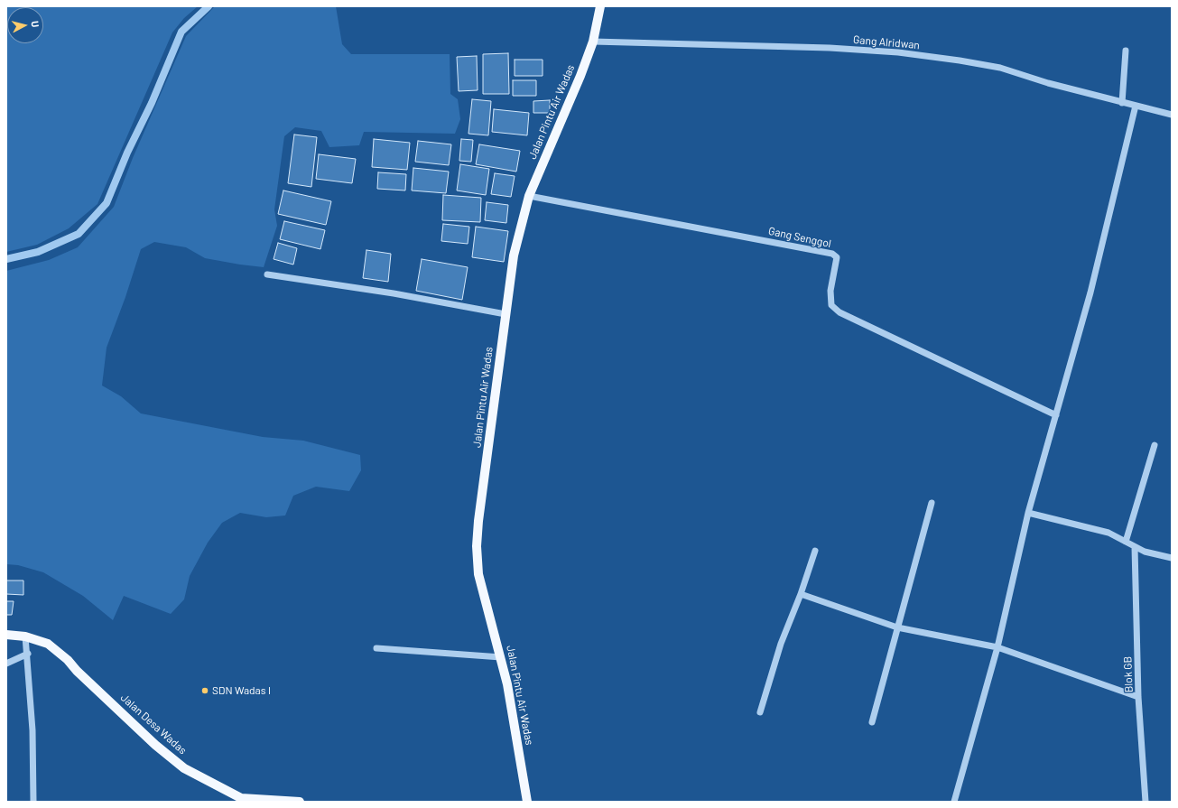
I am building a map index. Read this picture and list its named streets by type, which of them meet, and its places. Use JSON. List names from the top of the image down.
{
  "streets": {
    "main road": ["Jalan Pintu Air Wadas", "Jalan Desa Wadas"],
    "street": ["Gang Alridwan", "Gang Senggol", "Blok GB"]
  },
  "crossings": [
    ["Gang Alridwan", "Jalan Pintu Air Wadas"],
    ["Jalan Pintu Air Wadas", "Gang Senggol"]
  ],
  "places": ["SDN Wadas I"],
  "north": "right"
}
